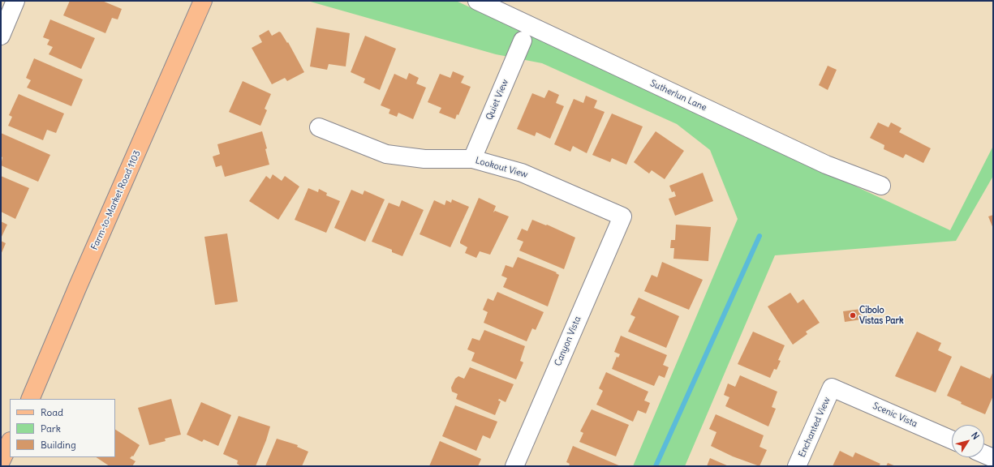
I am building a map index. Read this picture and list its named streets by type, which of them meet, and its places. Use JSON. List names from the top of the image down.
{
  "streets": {
    "main road": ["Farm-to-Market Road 1103"],
    "street": [
      "Sutherlun Lane",
      "Quiet View",
      "Lookout View",
      "Canyon Vista",
      "Scenic Vista",
      "Enchanted View"
    ]
  },
  "crossings": [
    ["Quiet View", "Lookout View"],
    ["Lookout View", "Canyon Vista"],
    ["Scenic Vista", "Enchanted View"]
  ],
  "places": ["Cibolo Vistas Park"],
  "legend": ["Road", "Park", "Building"],
  "north": "top right"
}
